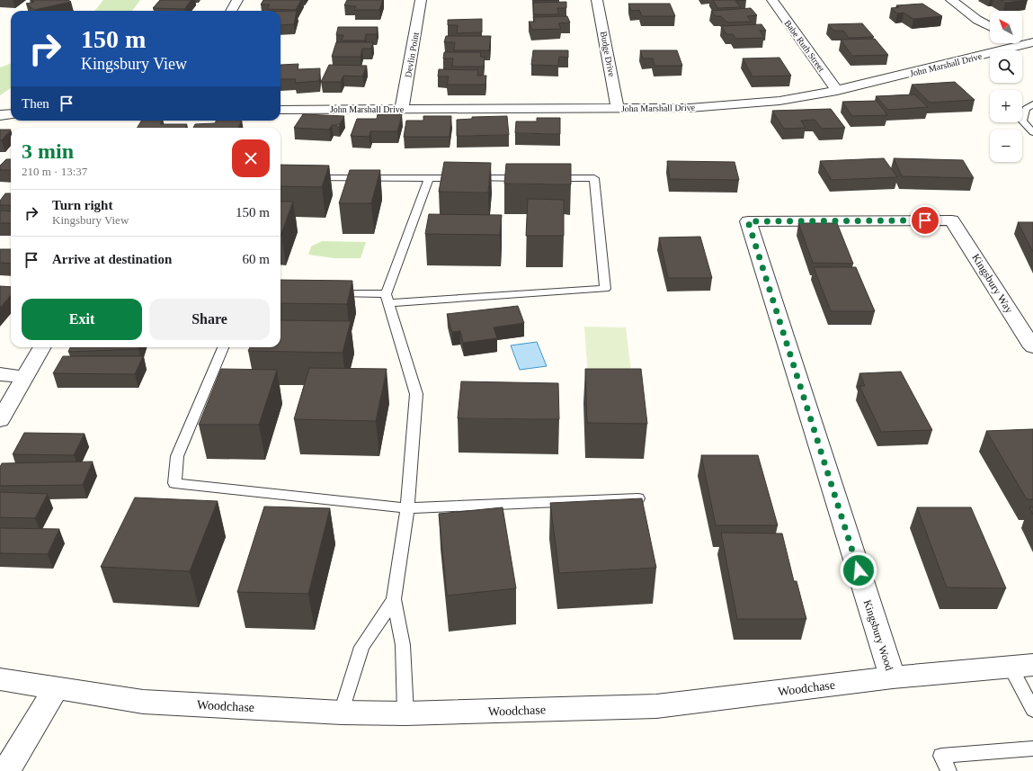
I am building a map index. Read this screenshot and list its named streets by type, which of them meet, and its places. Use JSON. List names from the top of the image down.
{
  "streets": {
    "street": [
      "Babe Ruth Street",
      "Budge Drive",
      "Devlin Point",
      "John Marshall Drive",
      "Kingsbury Way",
      "Kingsbury Wood",
      "Woodchase"
    ]
  },
  "crossings": [
    ["Babe Ruth Street", "John Marshall Drive"],
    ["Budge Drive", "John Marshall Drive"],
    ["Devlin Point", "John Marshall Drive"],
    ["Kingsbury Way", "Kingsbury Wood"],
    ["Kingsbury Wood", "Woodchase"]
  ],
  "north": "top left",
  "page": {
    "map_buttons": ["+", "−"],
    "turn": ["150 m", "Kingsbury View"],
    "then": "Then",
    "heading": ["3 min", "210 m · 13:37"],
    "list": [
      {
        "name": "Turn right",
        "note": "Kingsbury View",
        "value": "150 m"
      },
      {
        "name": "Arrive at destination",
        "value": "60 m"
      }
    ],
    "buttons": ["Exit", "Share"]
  }
}
